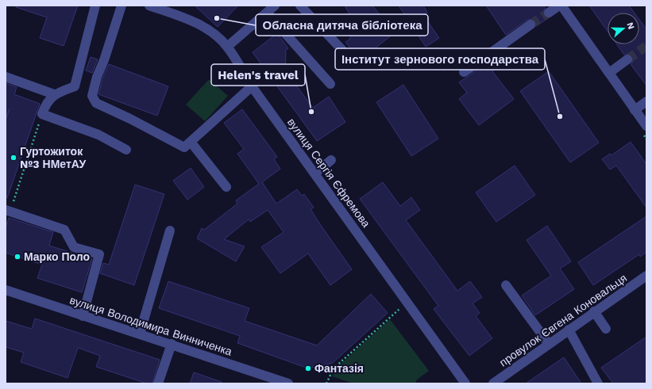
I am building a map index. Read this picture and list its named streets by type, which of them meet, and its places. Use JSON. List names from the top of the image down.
{
  "streets": {
    "street": ["вулиця Сергія Єфремова", "провулок Євгена Коновальця", "вулиця Володимира Винниченка"]
  },
  "places": [
    "Обласна дитяча бібліотека",
    "Helen's travel",
    "Інститут зернового господарства",
    "Гуртожиток №3 НМетАУ",
    "Марко Поло",
    "Фантазія"
  ],
  "north": "right"
}
